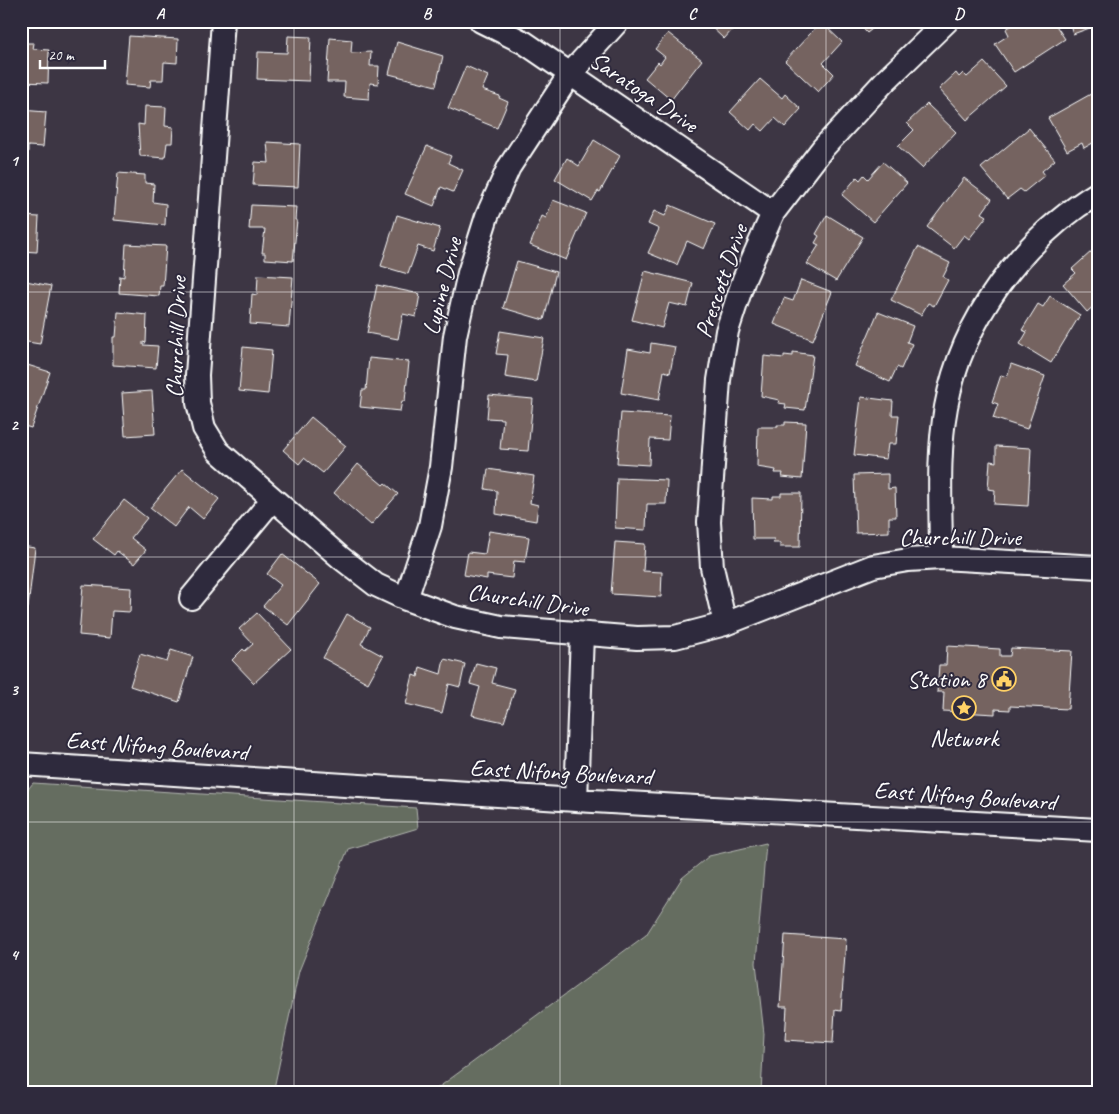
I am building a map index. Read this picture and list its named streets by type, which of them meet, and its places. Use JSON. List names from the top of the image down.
{
  "streets": {
    "street": [
      "Saratoga Drive",
      "Prescott Drive",
      "Lupine Drive",
      "Churchill Drive",
      "East Nifong Boulevard"
    ]
  },
  "crossings": [
    ["Saratoga Drive", "Prescott Drive"],
    ["Saratoga Drive", "Lupine Drive"],
    ["Prescott Drive", "Churchill Drive"],
    ["Lupine Drive", "Churchill Drive"]
  ],
  "places": {
    "public building": ["Station 8"],
    "place": ["Network"]
  },
  "scale_bar": "20 m",
  "grid": {
    "columns": [
      "A",
      "B",
      "C",
      "D"
    ],
    "rows": [
      "1",
      "2",
      "3",
      "4"
    ]
  }
}
